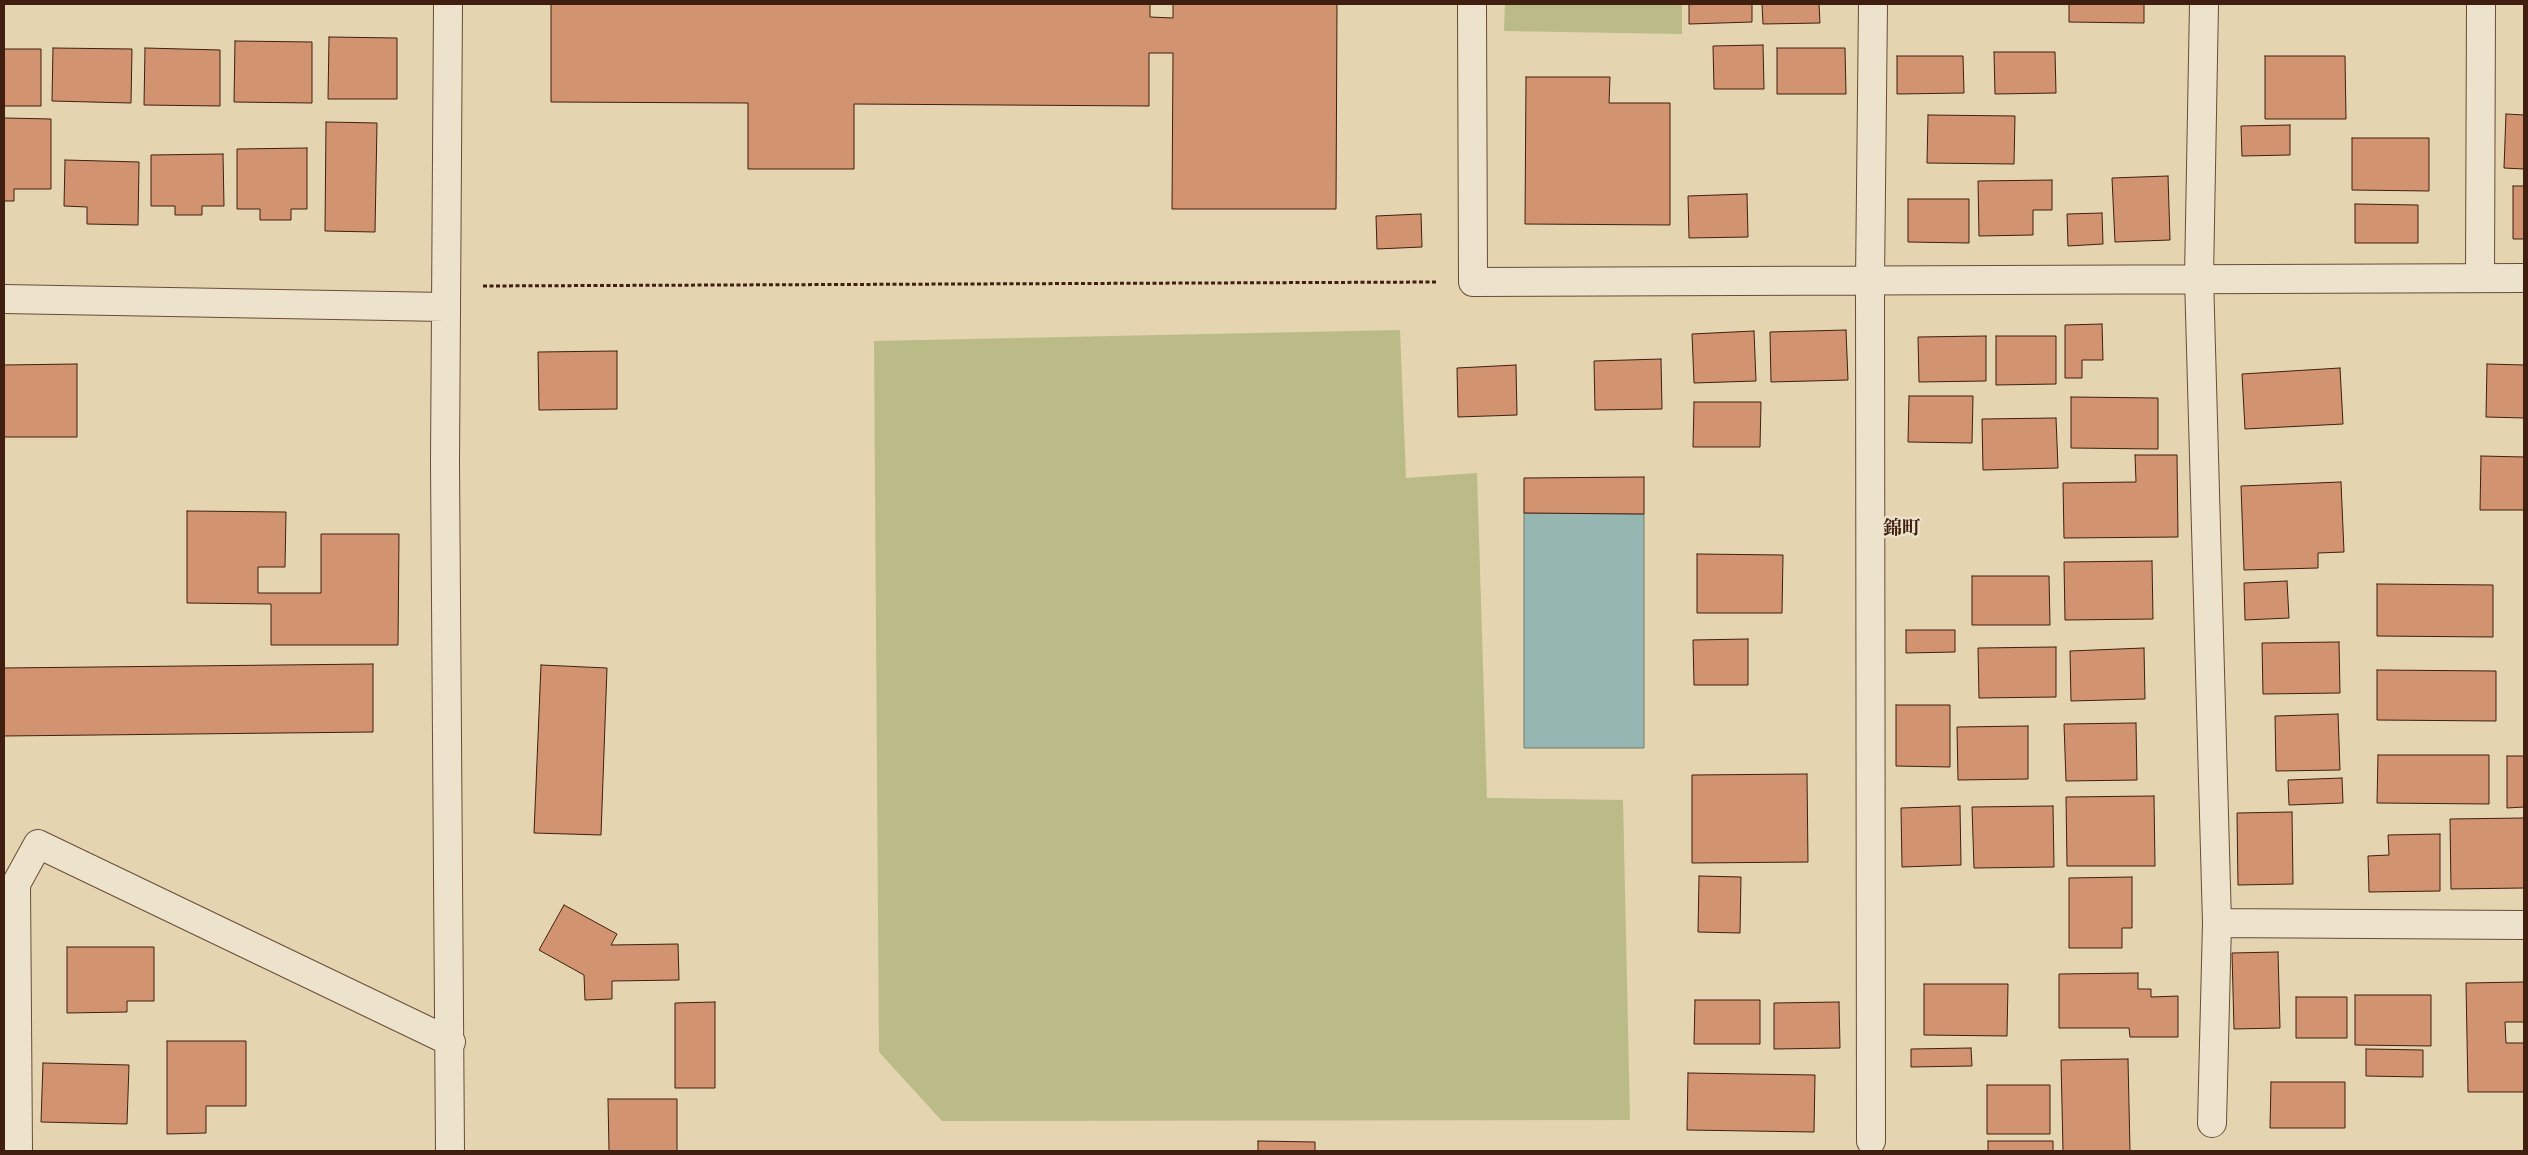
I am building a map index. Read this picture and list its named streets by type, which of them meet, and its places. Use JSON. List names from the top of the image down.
{
  "districts": ["錦町"]
}
